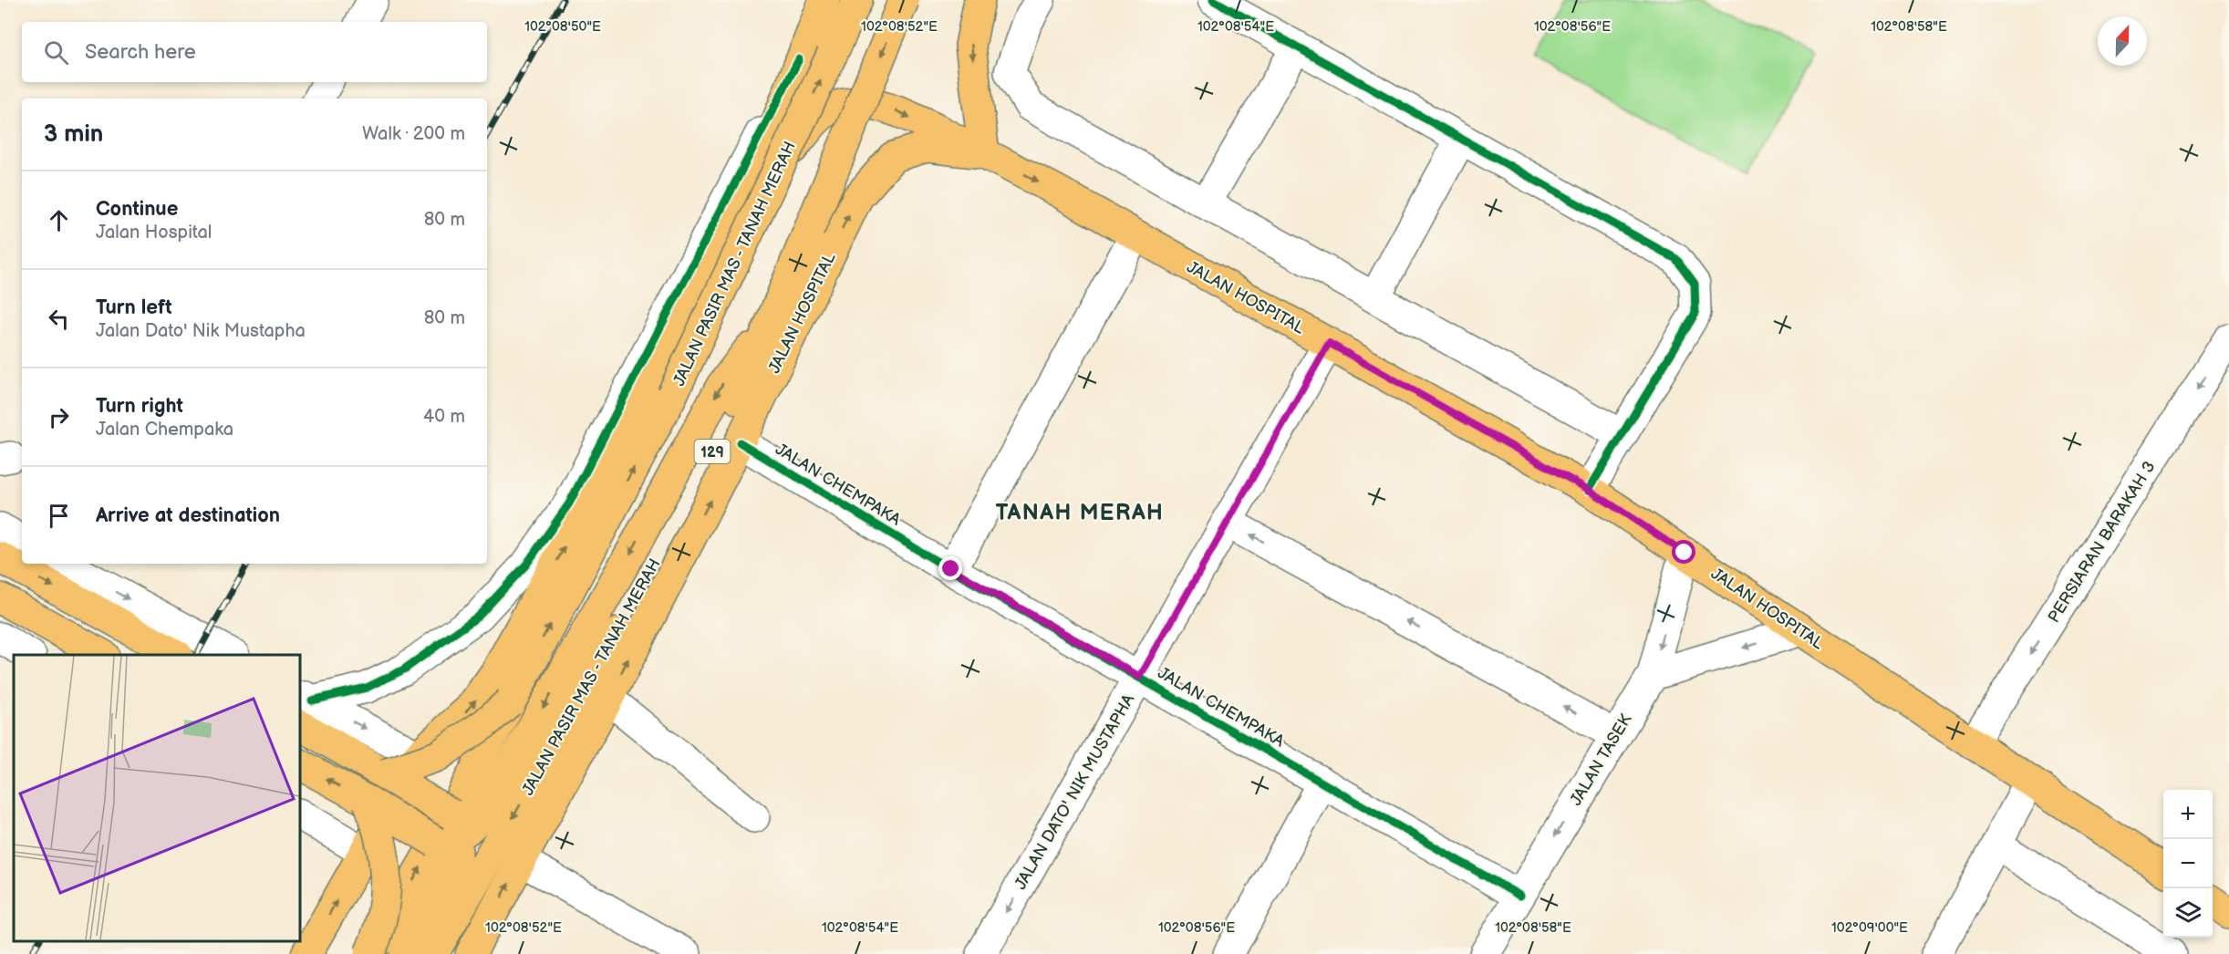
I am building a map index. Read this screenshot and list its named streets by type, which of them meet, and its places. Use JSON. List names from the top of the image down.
{
  "streets": {
    "main road": ["JALAN PASIR MAS - TANAH MERAH", "JALAN HOSPITAL", "129"],
    "street": [
      "JALAN CHEMPAKA",
      "PERSIARAN BARAKAH 3",
      "JALAN TASEK",
      "JALAN DATO' NIK MUSTAPHA"
    ]
  },
  "crossings": [
    ["JALAN HOSPITAL", "JALAN CHEMPAKA"],
    ["JALAN HOSPITAL", "PERSIARAN BARAKAH 3"],
    ["JALAN HOSPITAL", "JALAN TASEK"],
    ["JALAN HOSPITAL", "JALAN DATO' NIK MUSTAPHA"],
    ["JALAN CHEMPAKA", "JALAN TASEK"],
    ["JALAN CHEMPAKA", "JALAN DATO' NIK MUSTAPHA"]
  ],
  "one_way": ["PERSIARAN BARAKAH 3", "JALAN TASEK"],
  "districts": ["TANAH MERAH"],
  "north": "top",
  "page": {
    "search": "Search here",
    "heading": ["3 min", "Walk · 200 m"],
    "list": [
      ["Continue", "Jalan Hospital", "80 m"],
      ["Turn left", "Jalan Dato' Nik Mustapha", "80 m"],
      ["Turn right", "Jalan Chempaka", "40 m"],
      "Arrive at destination"
    ],
    "map_buttons": ["+", "−"]
  },
  "coordinates": [
    "102°08'50\"E",
    "102°08'52\"E",
    "102°08'54\"E",
    "102°08'56\"E",
    "102°08'58\"E",
    "102°09'00\"E"
  ]
}
